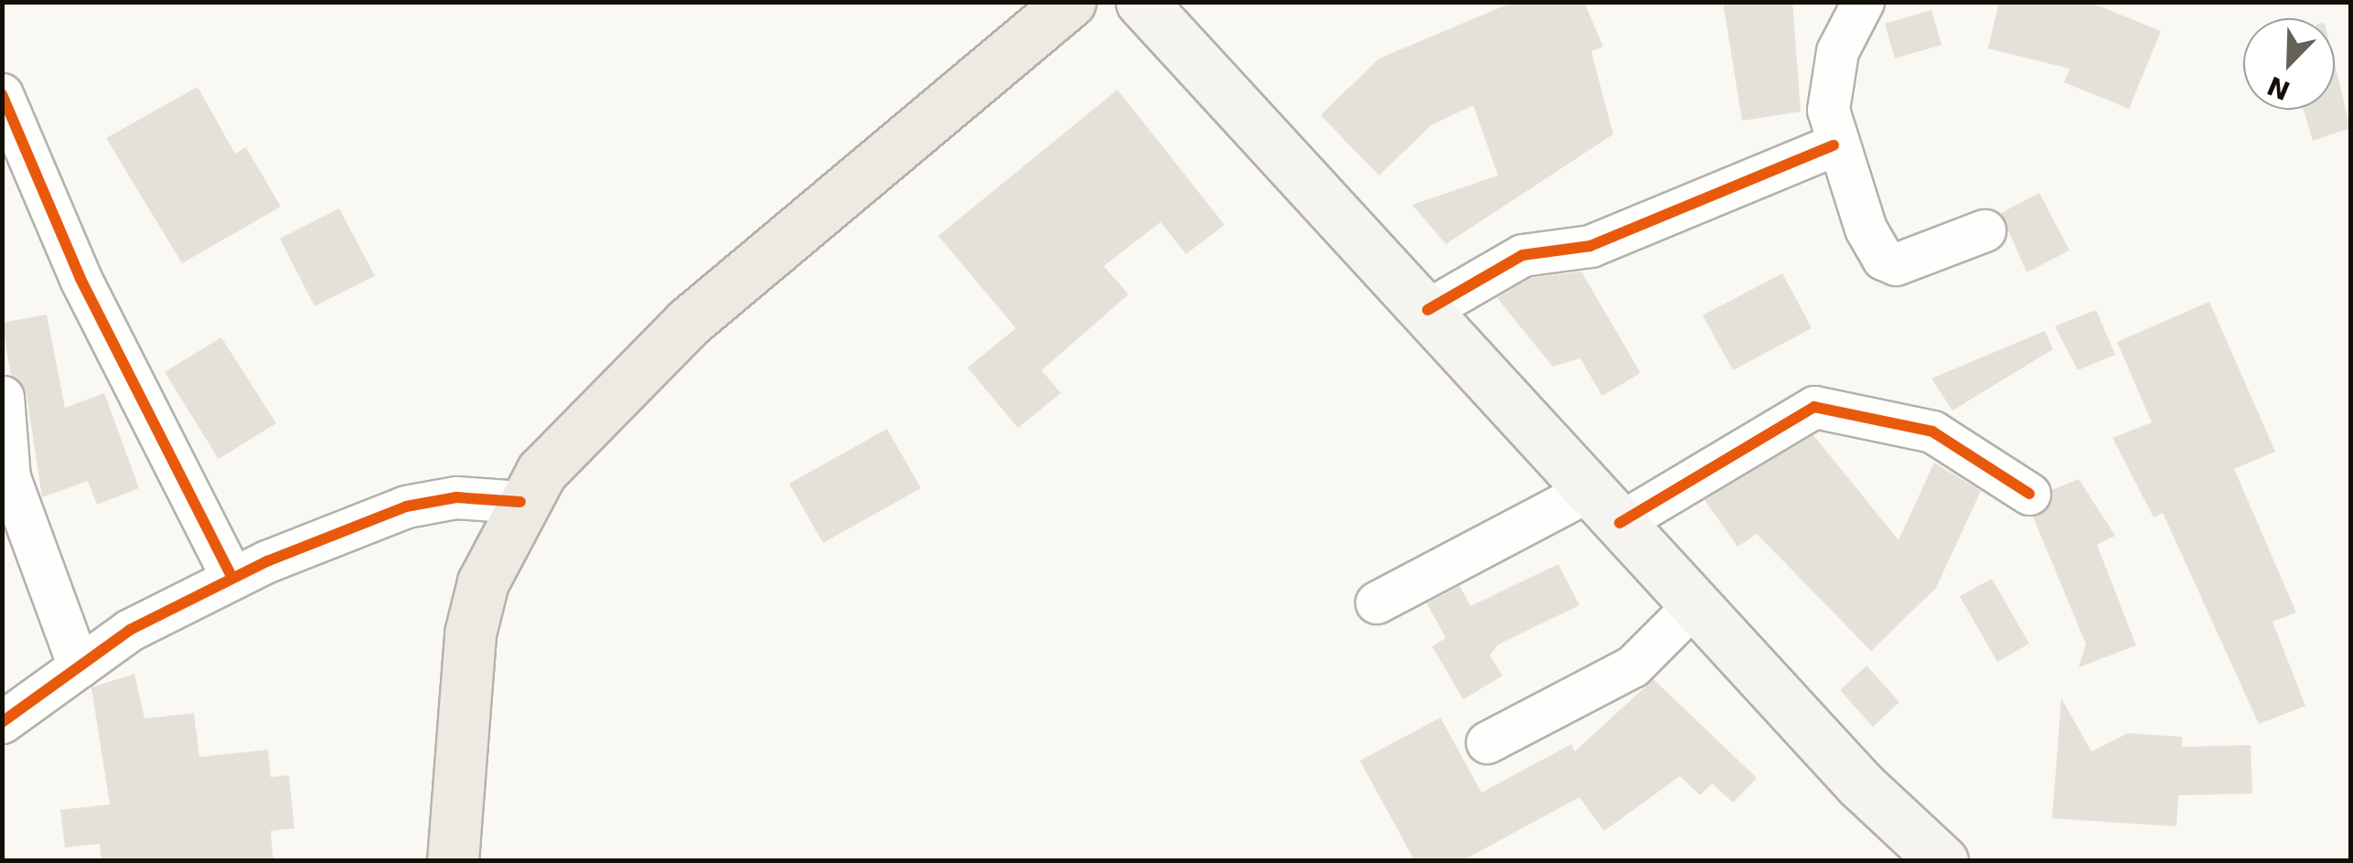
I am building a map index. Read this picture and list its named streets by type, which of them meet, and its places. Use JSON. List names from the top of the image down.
{
  "north": "bottom left"
}
